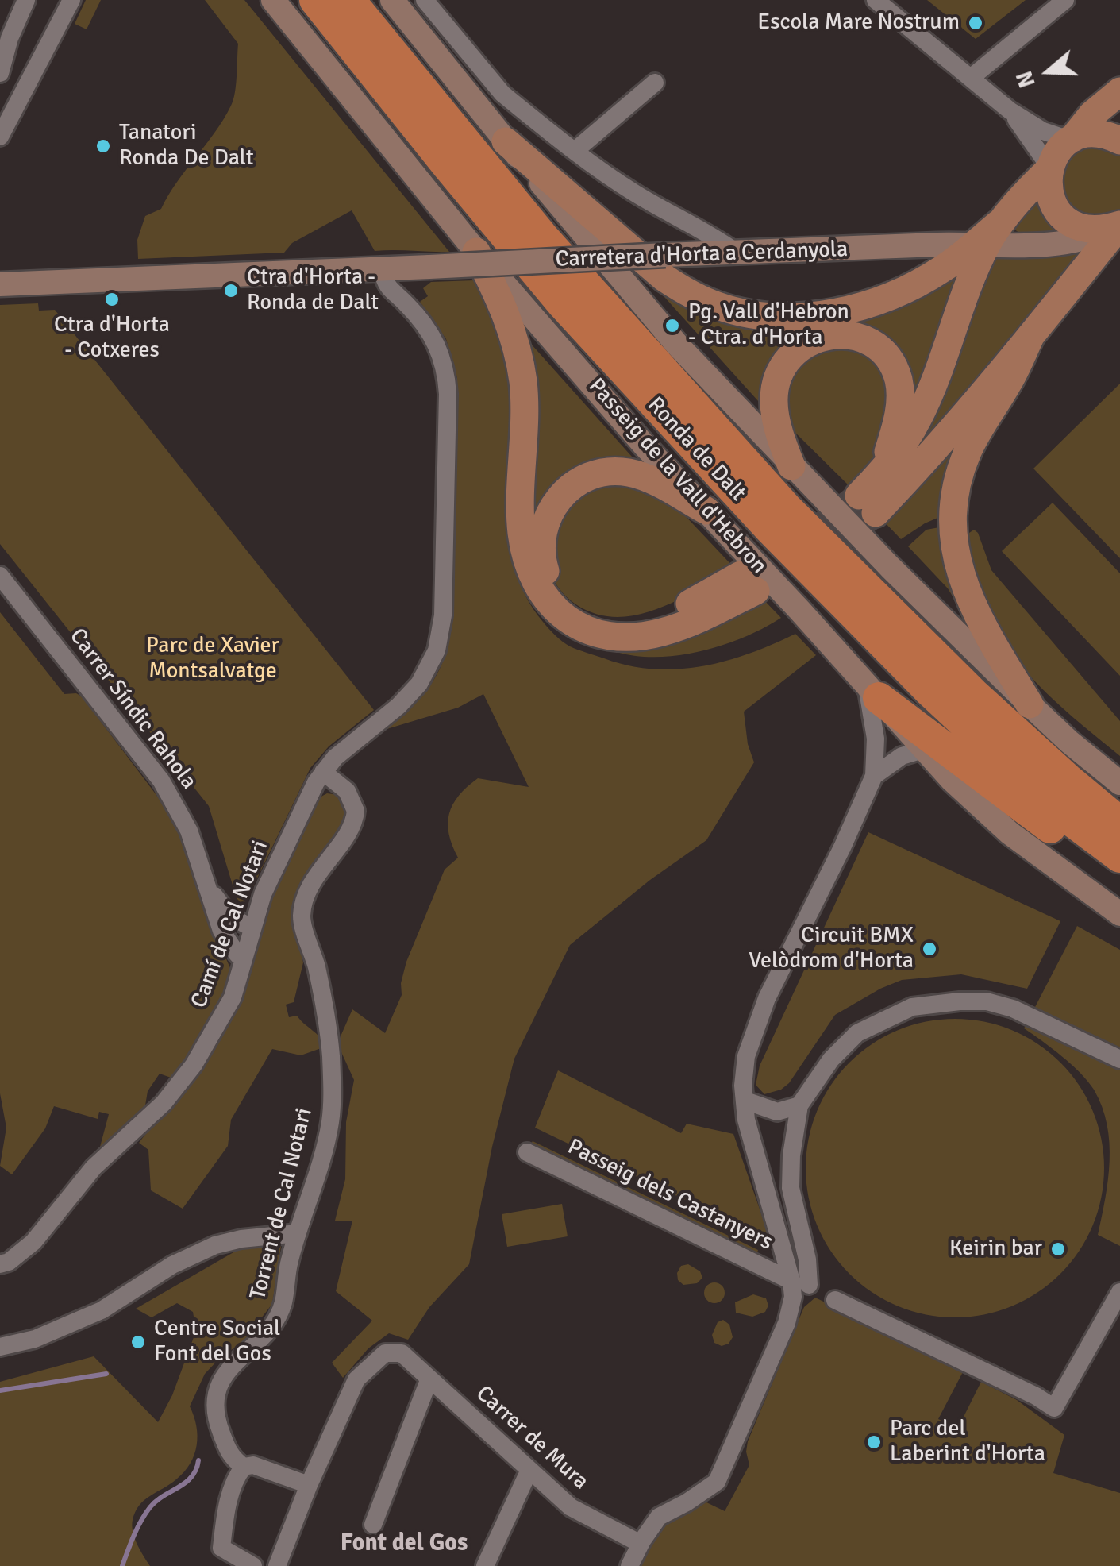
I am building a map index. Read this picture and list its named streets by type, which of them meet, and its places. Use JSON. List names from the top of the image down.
{
  "streets": {
    "highway": ["Ronda de Dalt"],
    "street": [
      "Carretera d'Horta a Cerdanyola",
      "Passeig de la Vall d'Hebron",
      "Carrer Síndic Rahola",
      "Camí de Cal Notari",
      "Passeig dels Castanyers",
      "Torrent de Cal Notari",
      "Carrer de Mura"
    ]
  },
  "crossings": [
    ["Carretera d'Horta a Cerdanyola", "Camí de Cal Notari"],
    ["Carrer Síndic Rahola", "Camí de Cal Notari"],
    ["Camí de Cal Notari", "Torrent de Cal Notari"]
  ],
  "districts": ["Font del Gos"],
  "parks": ["Parc de Xavier Montsalvatge"],
  "places": [
    "Escola Mare Nostrum",
    "Tanatori Ronda De Dalt",
    "Ctra d'Horta - Ronda de Dalt",
    "Ctra d'Horta - Cotxeres",
    "Pg. Vall d'Hebron - Ctra. d'Horta",
    "Circuit BMX Velòdrom d'Horta",
    "Keirin bar",
    "Centre Social Font del Gos",
    "Parc del Laberint d'Horta"
  ],
  "north": "left"
}
